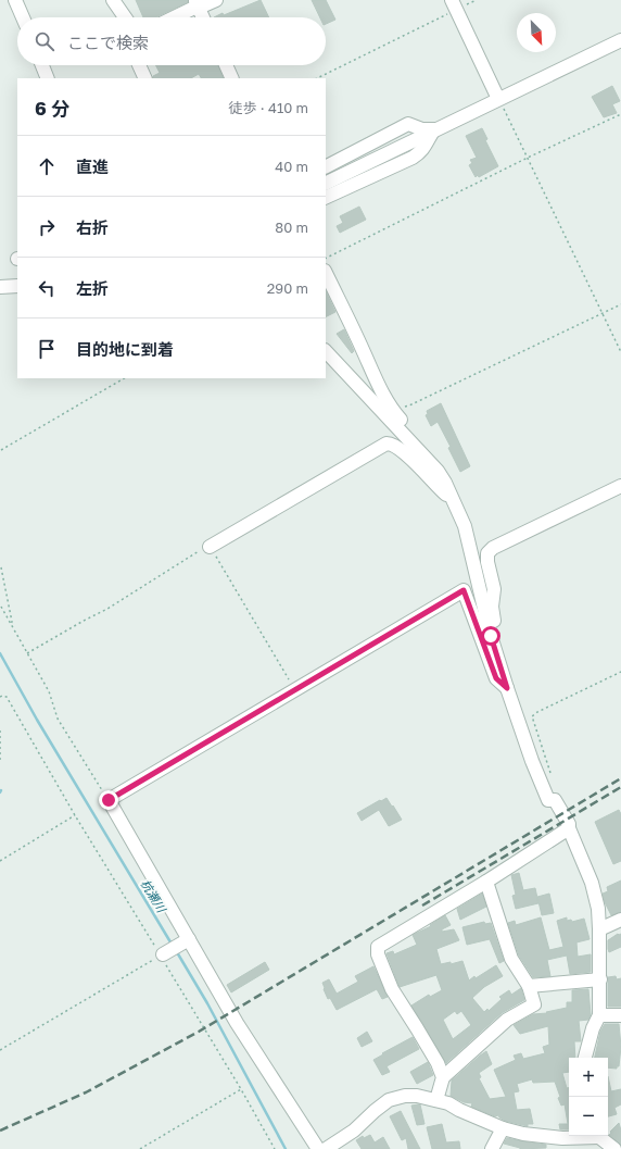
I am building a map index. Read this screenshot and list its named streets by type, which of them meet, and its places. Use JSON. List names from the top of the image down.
{
  "water": ["杭瀬川"],
  "north": "bottom right",
  "page": {
    "search": "ここで検索",
    "heading": ["6 分", "徒歩 · 410 m"],
    "list": [
      ["直進", "40 m"],
      ["右折", "80 m"],
      ["左折", "290 m"],
      "目的地に到着"
    ],
    "map_buttons": ["+", "−"]
  }
}
